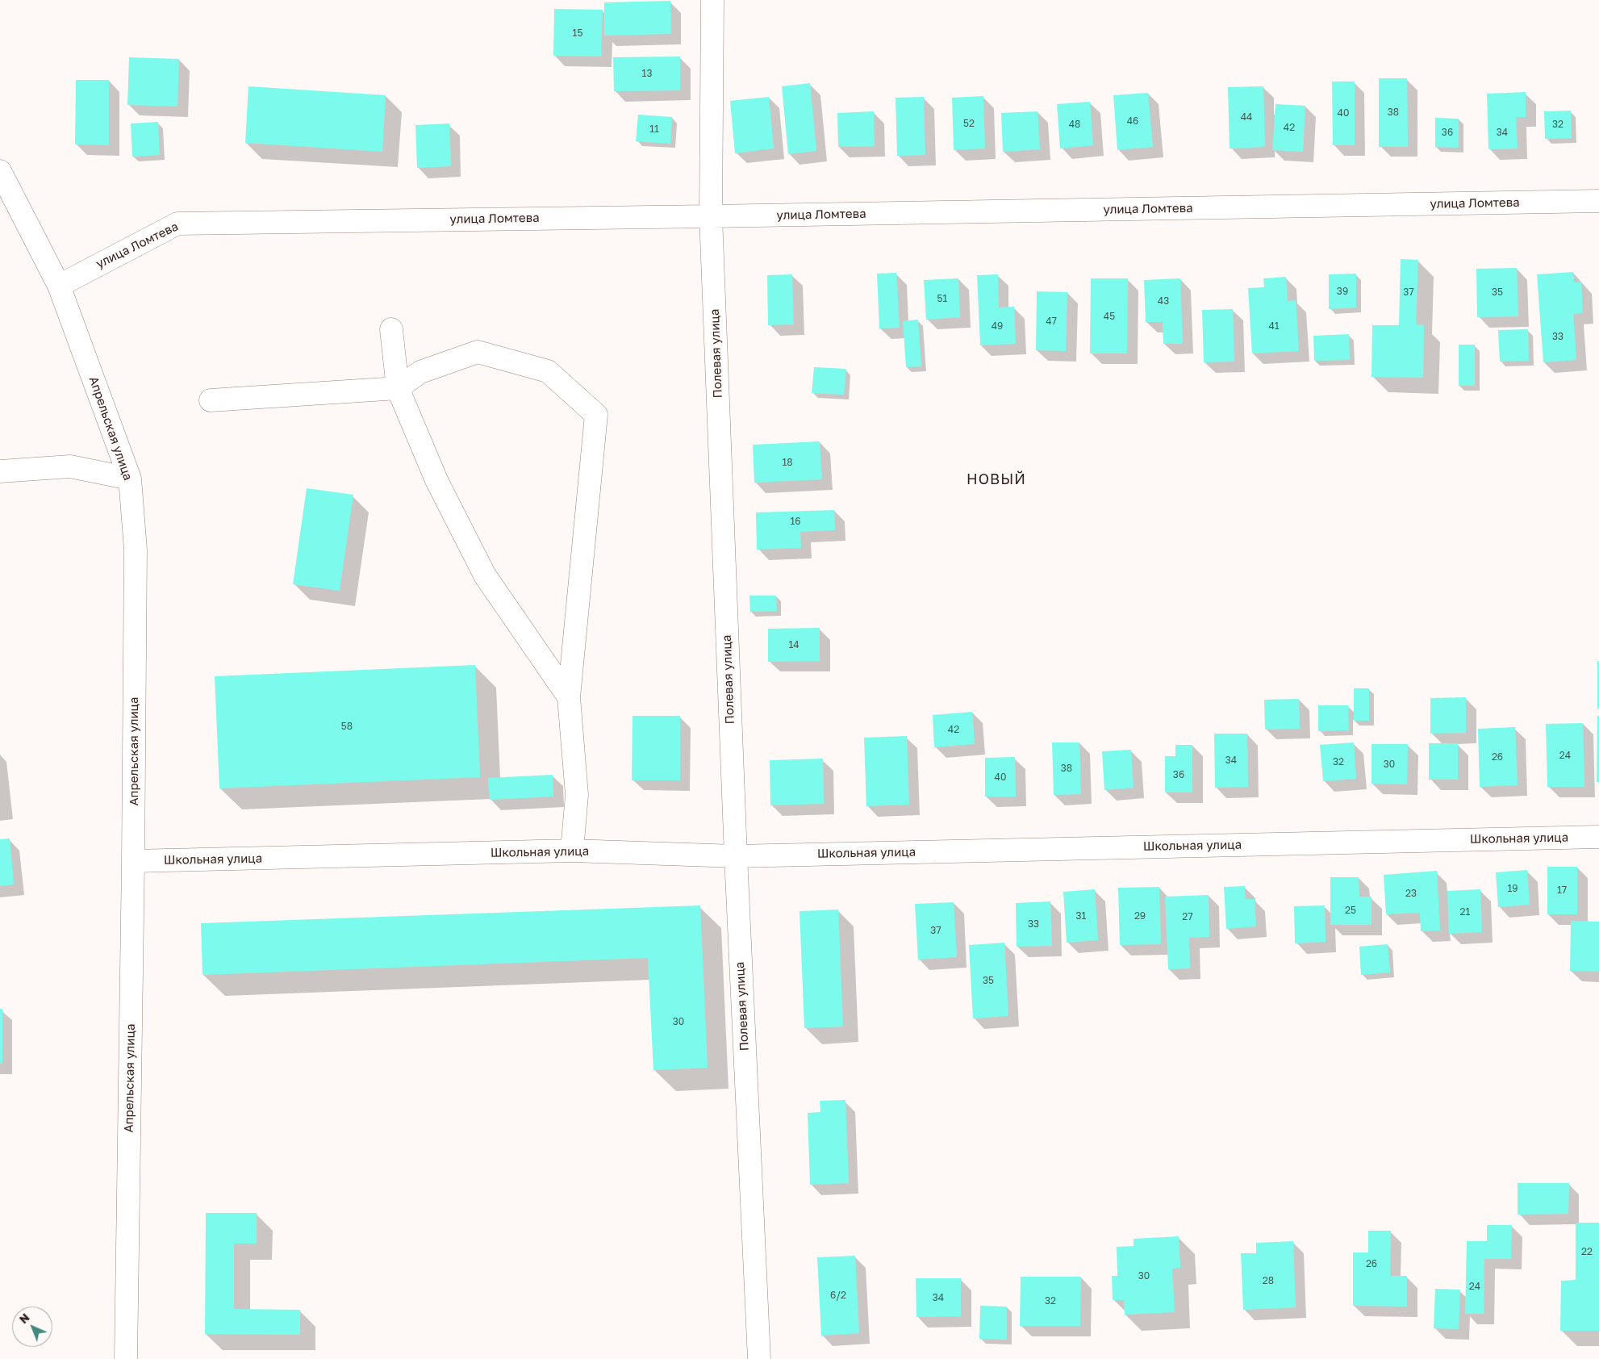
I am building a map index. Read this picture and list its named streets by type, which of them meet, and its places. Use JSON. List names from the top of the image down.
{
  "streets": {
    "street": [
      "улица Ломтева",
      "Полевая улица",
      "Апрельская улица",
      "Школьная улица"
    ]
  },
  "crossings": [
    ["улица Ломтева", "Полевая улица"],
    ["улица Ломтева", "Апрельская улица"],
    ["Полевая улица", "Школьная улица"],
    ["Апрельская улица", "Школьная улица"]
  ],
  "districts": ["НОВЫЙ"],
  "house_numbers": [
    "15",
    "13",
    "38",
    "40",
    "44",
    "46",
    "52",
    "48",
    "32",
    "42",
    "11",
    "36",
    "34",
    "39",
    "37",
    "35",
    "51",
    "43",
    "45",
    "47",
    "49",
    "41",
    "33",
    "18",
    "16",
    "14",
    "58",
    "42",
    "24",
    "26",
    "34",
    "32",
    "30",
    "38",
    "36",
    "40",
    "19",
    "17",
    "23",
    "25",
    "21",
    "31",
    "29",
    "27",
    "33",
    "37",
    "35",
    "30",
    "22",
    "26",
    "30",
    "28",
    "24",
    "6/2",
    "34",
    "32"
  ],
  "north": "top left"
}
